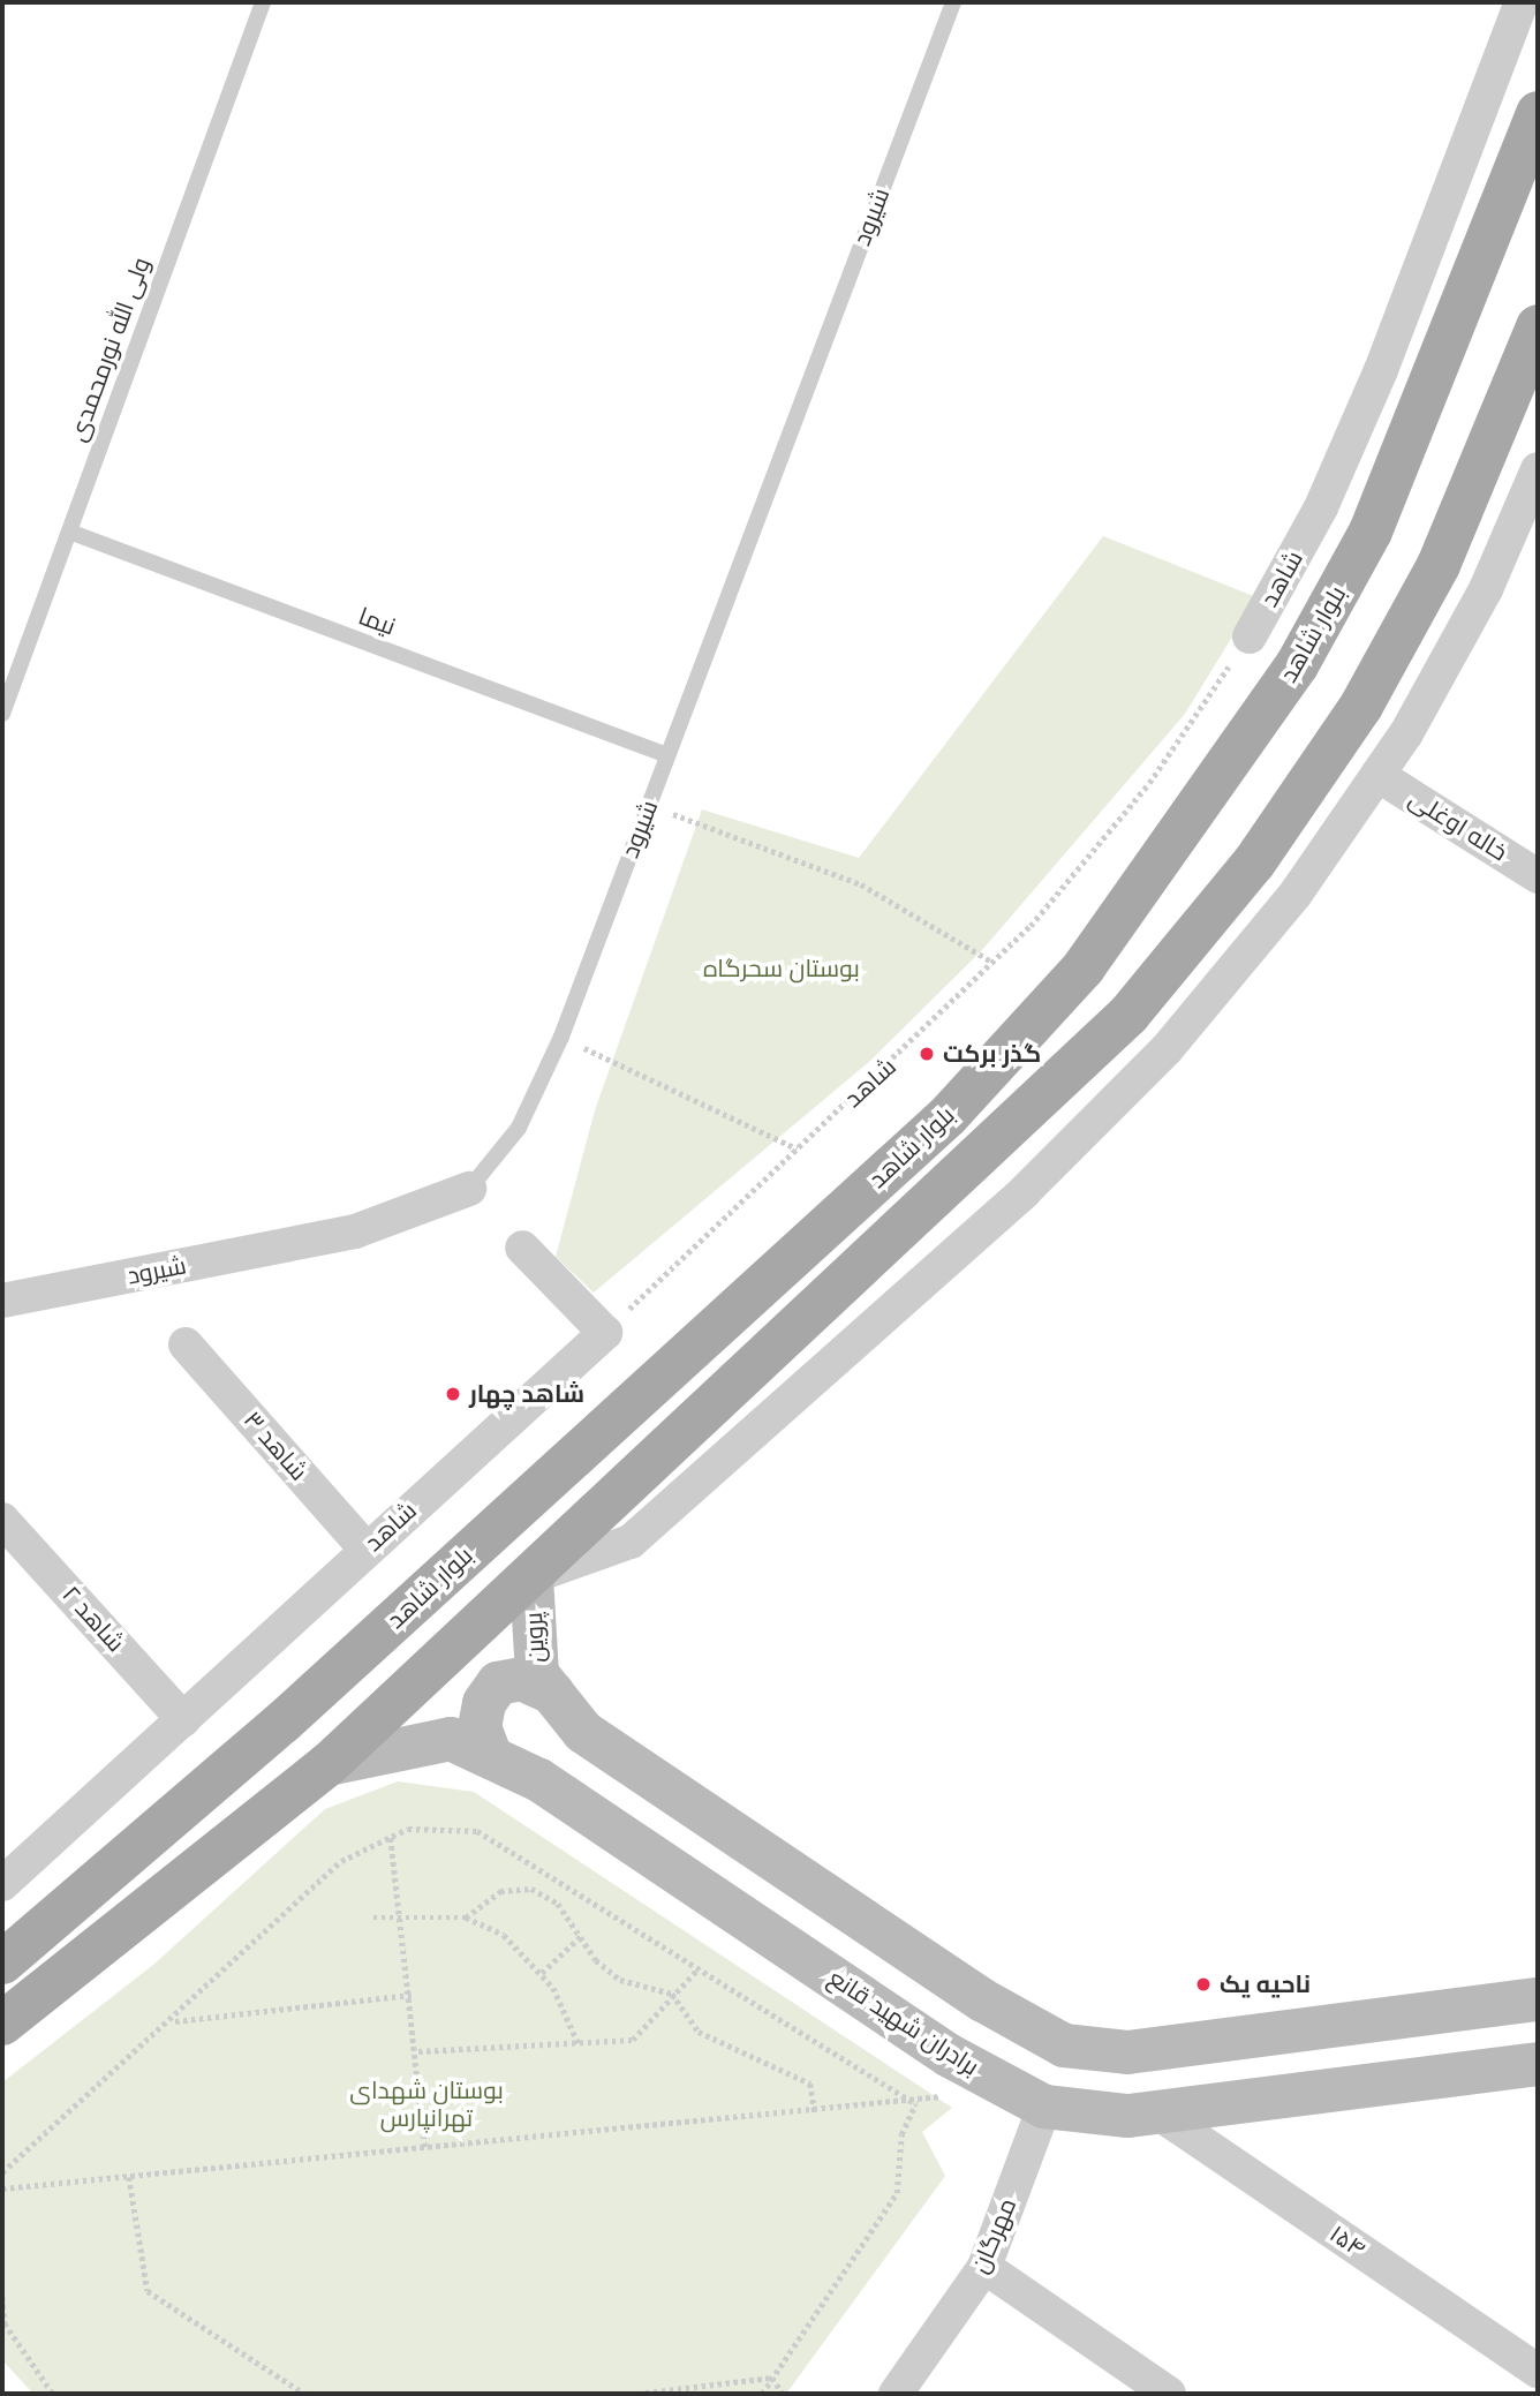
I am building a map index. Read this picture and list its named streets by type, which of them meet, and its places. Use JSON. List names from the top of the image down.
{
  "streets": {
    "main road": ["بلوار شاهد", "پروین", "برادران شهید قانع"],
    "street": [
      "شیرود",
      "شاهد",
      "خاله اوغلی",
      "شاهد ۳",
      "شاهد ۲",
      "مهرگان",
      "۱۵۴"
    ],
    "lane": ["ولی الله نورمحمدی", "نیما"]
  },
  "crossings": [
    ["شیرود", "نیما"],
    ["ولی الله نورمحمدی", "نیما"],
    ["شاهد", "شاهد ۳"],
    ["شاهد", "شاهد ۲"],
    ["برادران شهید قانع", "مهرگان"],
    ["برادران شهید قانع", "۱۵۴"]
  ],
  "parks": ["بوستان سحرگاه", "بوستان شهدای تهرانپارس"],
  "places": ["گذر برکت", "شاهد چهار", "ناحیه یک"]
}
